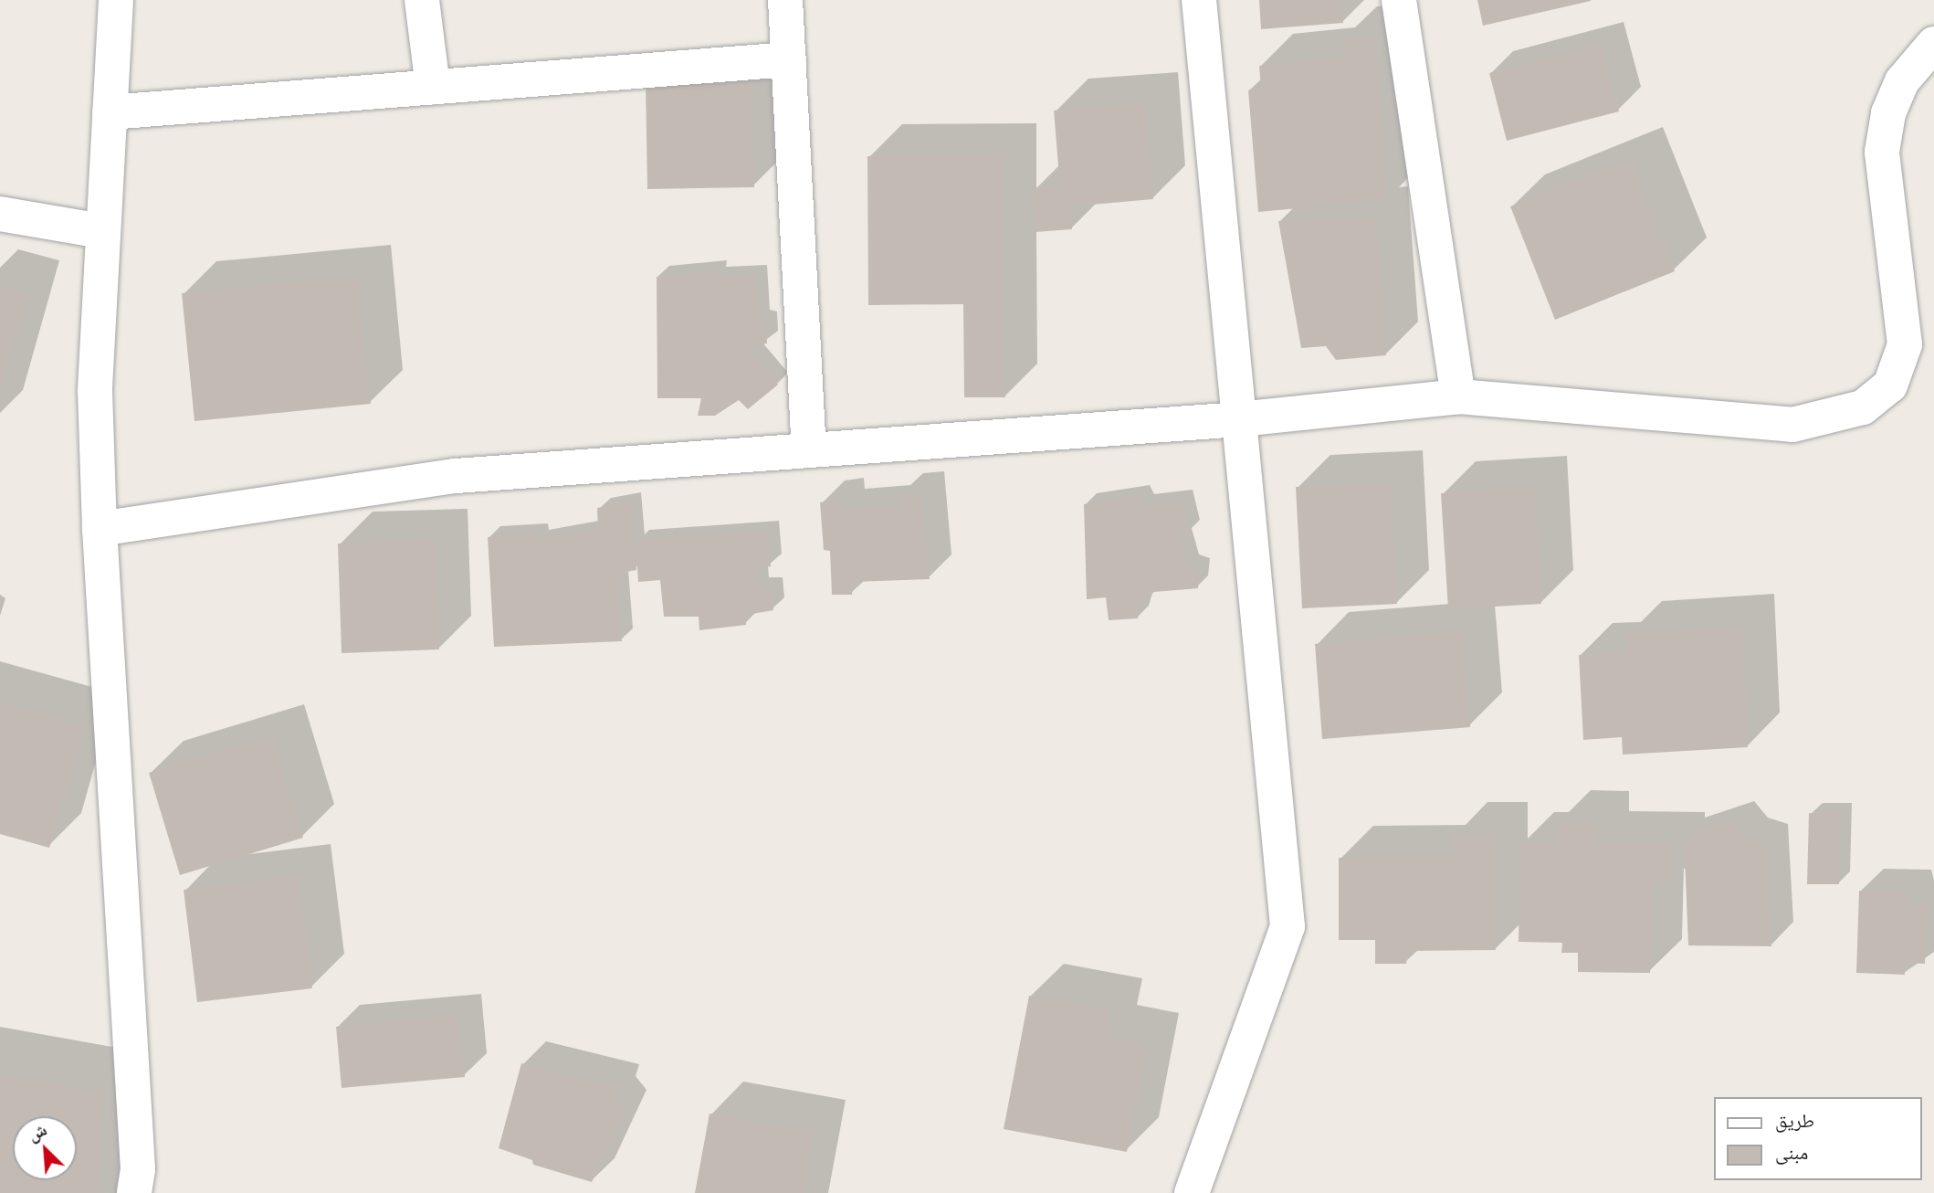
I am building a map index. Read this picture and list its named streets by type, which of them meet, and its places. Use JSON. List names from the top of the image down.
{
  "legend": ["طريق", "مبنى"],
  "north": "top left"
}
